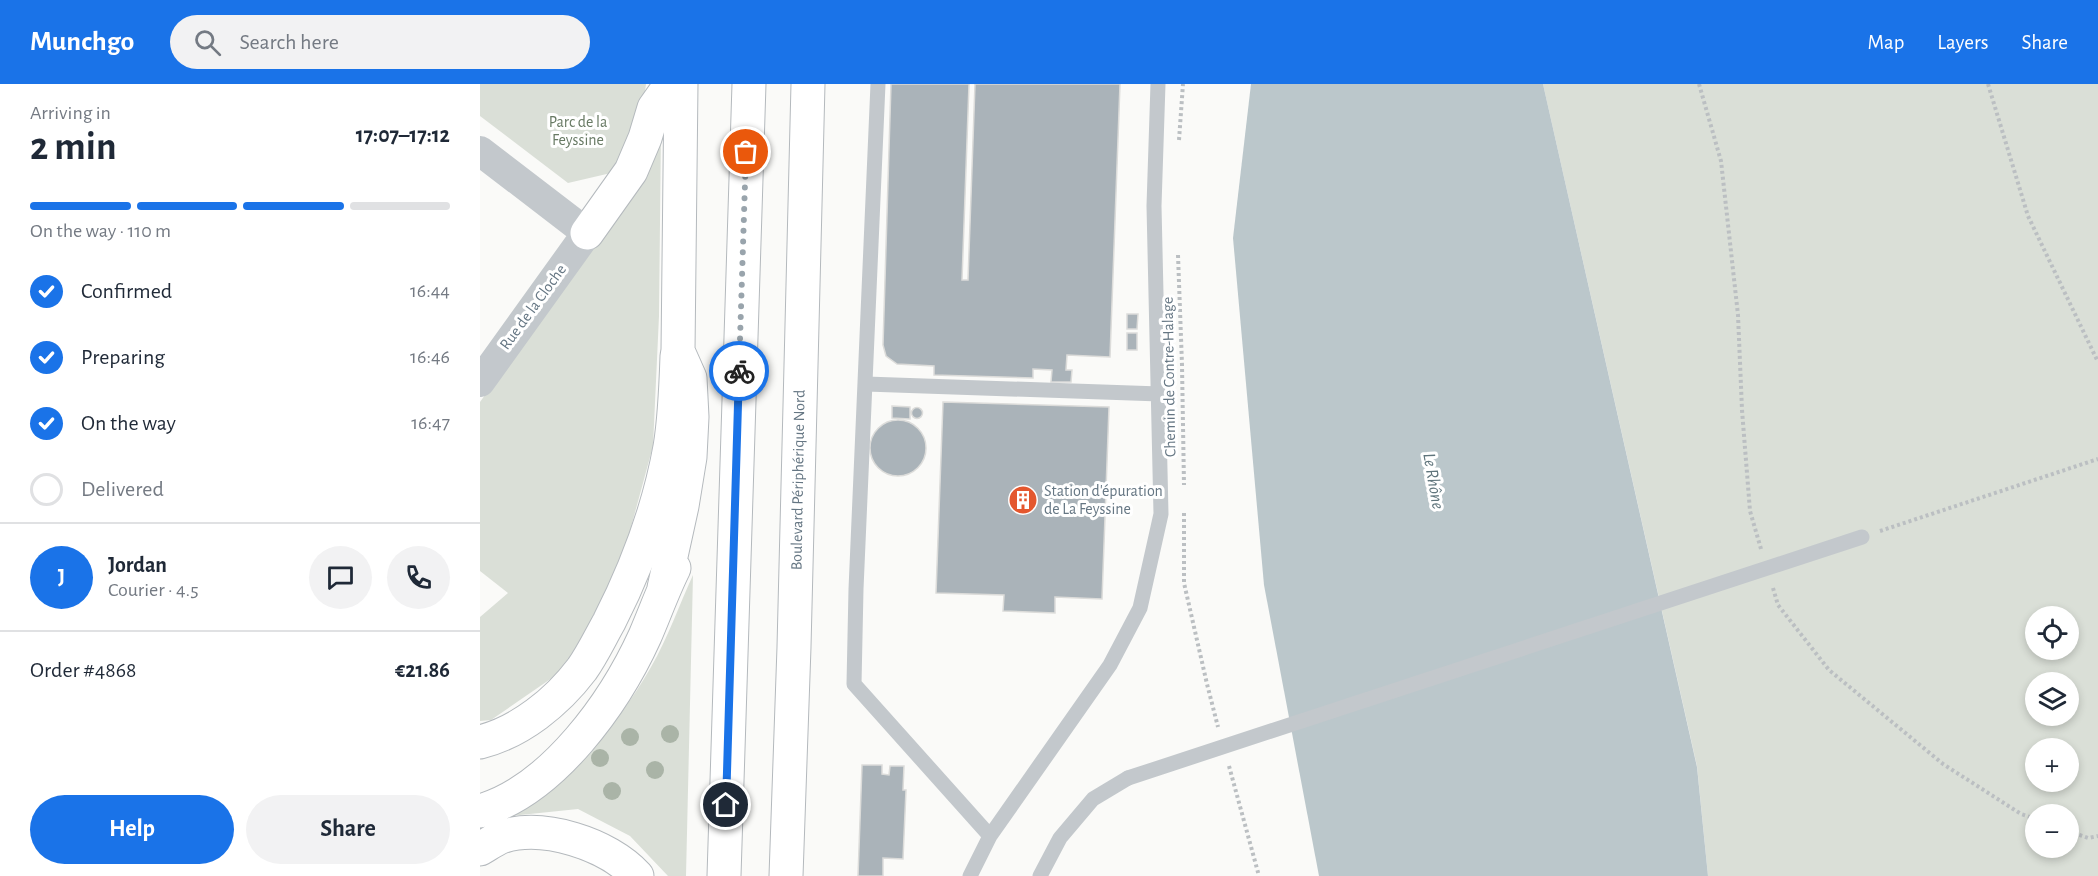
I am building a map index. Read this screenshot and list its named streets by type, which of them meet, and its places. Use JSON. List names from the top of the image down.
{
  "streets": {
    "main road": ["Boulevard Périphérique Nord"],
    "street": ["Rue de la Cloche"],
    "path": ["Chemin de Contre-Halage"]
  },
  "water": ["Le Rhône"],
  "parks": ["Parc de la Feyssine"],
  "places": {
    "building": ["Station d'épuration de La Feyssine"]
  },
  "page": {
    "header": "Munchgo",
    "search": "Search here",
    "nav": ["Map", "Layers", "Share"],
    "heading": ["2 min", "Arriving in", "17:07–17:12"],
    "panel": [
      "Jordan",
      "Courier · 4.5",
      "Order #4868",
      "€21.86"
    ],
    "bar": "On the way · 110 m",
    "list": [
      ["Confirmed", "16:44"],
      ["Preparing", "16:46"],
      ["On the way", "16:47"],
      "Delivered"
    ],
    "round": "J",
    "map_buttons": ["+", "−"],
    "buttons": ["Help", "Share"]
  }
}
